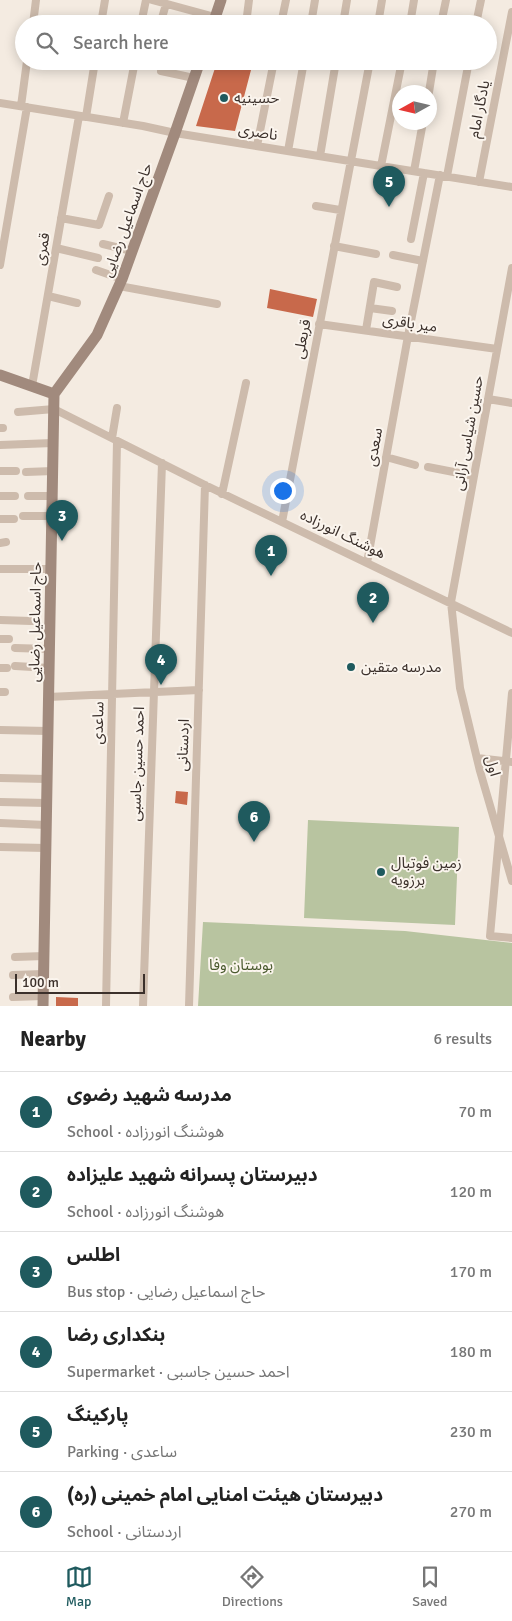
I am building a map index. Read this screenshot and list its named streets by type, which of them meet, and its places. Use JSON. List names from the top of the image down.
{
  "streets": {
    "main road": ["حاج اسماعیل رضایی"],
    "street": [
      "یادگار امام",
      "ناصری",
      "قمری",
      "میر باقری",
      "قربعلی",
      "حسین شیاسی آرانی",
      "سعدی",
      "هوشنگ انورزاده",
      "ساعدی",
      "اردستانی",
      "احمد حسین جاسبی",
      "اول"
    ]
  },
  "crossings": [
    ["یادگار امام", "ناصری"],
    ["ناصری", "حاج اسماعیل رضایی"],
    ["ناصری", "قمری"],
    ["ناصری", "قربعلی"],
    ["ناصری", "سعدی"],
    ["حاج اسماعیل رضایی", "هوشنگ انورزاده"],
    ["میر باقری", "قربعلی"],
    ["میر باقری", "حسین شیاسی آرانی"],
    ["میر باقری", "سعدی"],
    ["قربعلی", "هوشنگ انورزاده"],
    ["حسین شیاسی آرانی", "هوشنگ انورزاده"],
    ["حسین شیاسی آرانی", "اول"],
    ["سعدی", "هوشنگ انورزاده"],
    ["هوشنگ انورزاده", "ساعدی"],
    ["هوشنگ انورزاده", "اردستانی"],
    ["هوشنگ انورزاده", "احمد حسین جاسبی"],
    ["هوشنگ انورزاده", "اول"]
  ],
  "parks": ["بوستان وفا"],
  "places": ["حسینیه", "مدرسه متقین", "زمین فوتبال برزویه"],
  "scale_bar": "100 m",
  "north": "left",
  "page": {
    "search": "Search here",
    "pins": [
      "5",
      "3",
      "1",
      "2",
      "4",
      "6"
    ],
    "scale": "100 m",
    "heading": ["Nearby", "6 results"],
    "list": [
      {
        "mark": "1",
        "name": "مدرسه شهید رضوی",
        "note": "School · هوشنگ انورزاده",
        "value": "70 m"
      },
      {
        "mark": "2",
        "name": "دبیرستان پسرانه شهید علیزاده",
        "note": "School · هوشنگ انورزاده",
        "value": "120 m"
      },
      {
        "mark": "3",
        "name": "اطلس",
        "note": "Bus stop · حاج اسماعیل رضایی",
        "value": "170 m"
      },
      {
        "mark": "4",
        "name": "بنکداری رضا",
        "note": "Supermarket · احمد حسین جاسبی",
        "value": "180 m"
      },
      {
        "mark": "5",
        "name": "پارکینگ",
        "note": "Parking · ساعدی",
        "value": "230 m"
      },
      {
        "mark": "6",
        "name": "دبیرستان هیئت امنایی امام خمینی (ره)",
        "note": "School · اردستانی",
        "value": "270 m"
      }
    ],
    "nav": ["Map", "Directions", "Saved"]
  }
}
